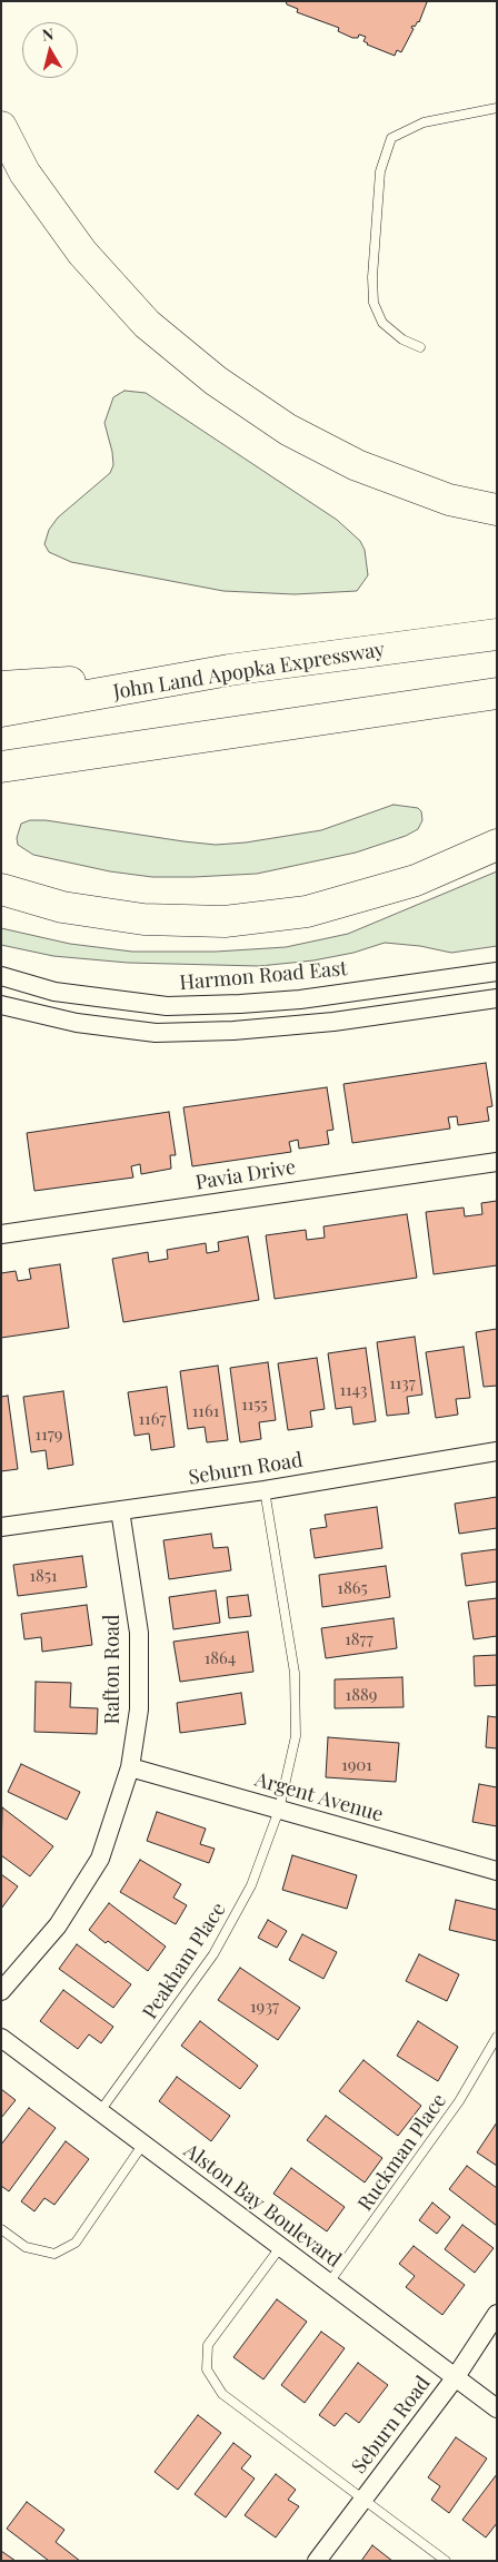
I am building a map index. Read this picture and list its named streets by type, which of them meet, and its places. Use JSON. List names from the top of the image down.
{
  "streets": {
    "highway": ["John Land Apopka Expressway"],
    "street": [
      "Harmon Road East",
      "Pavia Drive",
      "Seburn Road",
      "Rafton Road",
      "Argent Avenue",
      "Alston Bay Boulevard"
    ],
    "lane": ["Peakham Place", "Ruckman Place"]
  },
  "crossings": [
    ["Seburn Road", "Rafton Road"],
    ["Seburn Road", "Peakham Place"],
    ["Seburn Road", "Alston Bay Boulevard"],
    ["Rafton Road", "Argent Avenue"],
    ["Argent Avenue", "Peakham Place"],
    ["Peakham Place", "Alston Bay Boulevard"],
    ["Ruckman Place", "Alston Bay Boulevard"]
  ],
  "house_numbers": [
    "1137",
    "1143",
    "1155",
    "1161",
    "1167",
    "1179",
    "1851",
    "1865",
    "1877",
    "1864",
    "1889",
    "1901",
    "1937"
  ],
  "north": "top"
}
